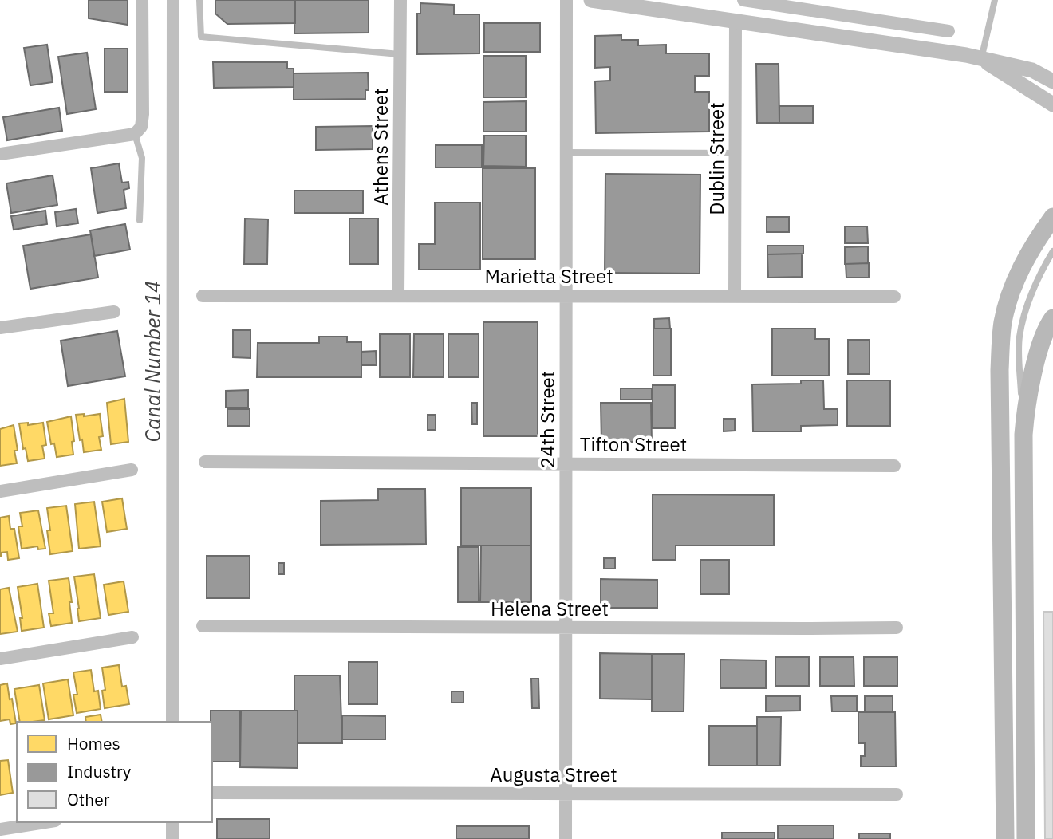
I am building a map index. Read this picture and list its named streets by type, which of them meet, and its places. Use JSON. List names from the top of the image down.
{
  "streets": {
    "street": [
      "Athens Street",
      "Dublin Street",
      "Marietta Street",
      "24th Street",
      "Tifton Street",
      "Helena Street",
      "Augusta Street"
    ]
  },
  "crossings": [
    ["Athens Street", "Marietta Street"],
    ["Dublin Street", "Marietta Street"],
    ["Marietta Street", "24th Street"],
    ["24th Street", "Tifton Street"],
    ["24th Street", "Helena Street"],
    ["24th Street", "Augusta Street"]
  ],
  "water": ["Canal Number 14"],
  "legend": ["Homes", "Industry", "Other"]
}
